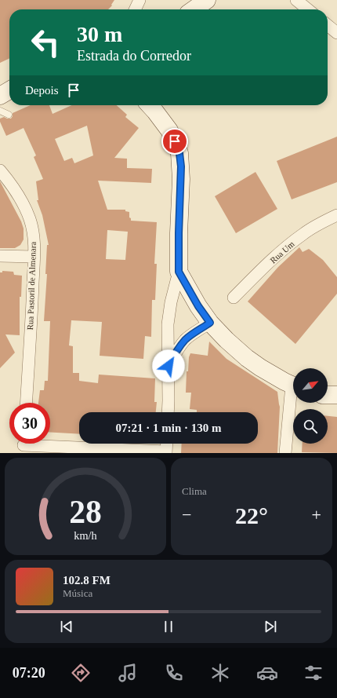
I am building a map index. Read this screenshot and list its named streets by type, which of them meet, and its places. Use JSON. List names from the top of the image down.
{
  "streets": {
    "street": ["Rua Um", "Rua Pastoril de Almenara"]
  },
  "north": "top right",
  "page": {
    "turn": ["30 m", "Estrada do Corredor"],
    "then": "Depois",
    "limit": "30",
    "trip": "07:21 · 1 min · 130 m",
    "tile": "Clima",
    "heat": ["−", "22°", "+"],
    "song": ["102.8 FM", "Música"],
    "tabs": "07:20",
    "gauge": ["28", "km/h"]
  }
}
